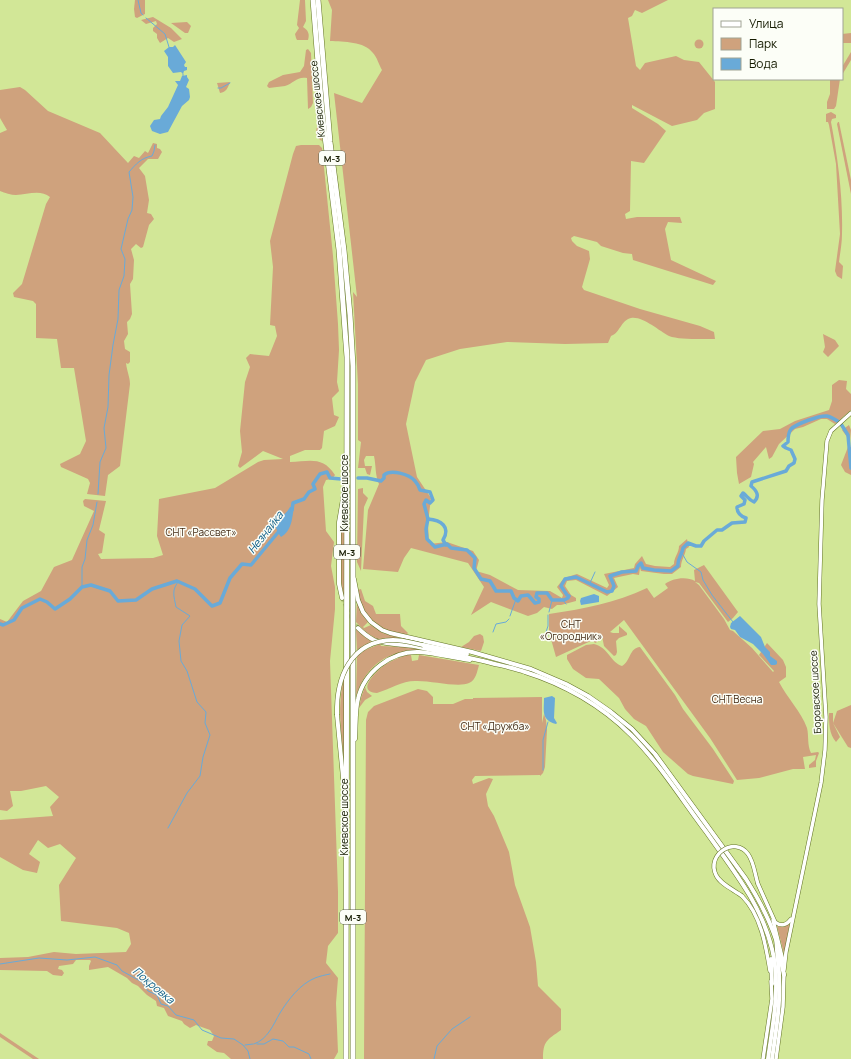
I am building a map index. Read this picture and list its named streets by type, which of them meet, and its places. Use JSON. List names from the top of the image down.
{
  "streets": {
    "highway": ["Киевское шоссе", "М-3"],
    "main road": ["Боровское шоссе"]
  },
  "water": ["Незнайка", "Покровка"],
  "parks": [
    "СНТ «Рассвет»",
    "СНТ «Огородник»",
    "СНТ Весна",
    "СНТ «Дружба»"
  ],
  "legend": ["Улица", "Парк", "Вода"]
}
